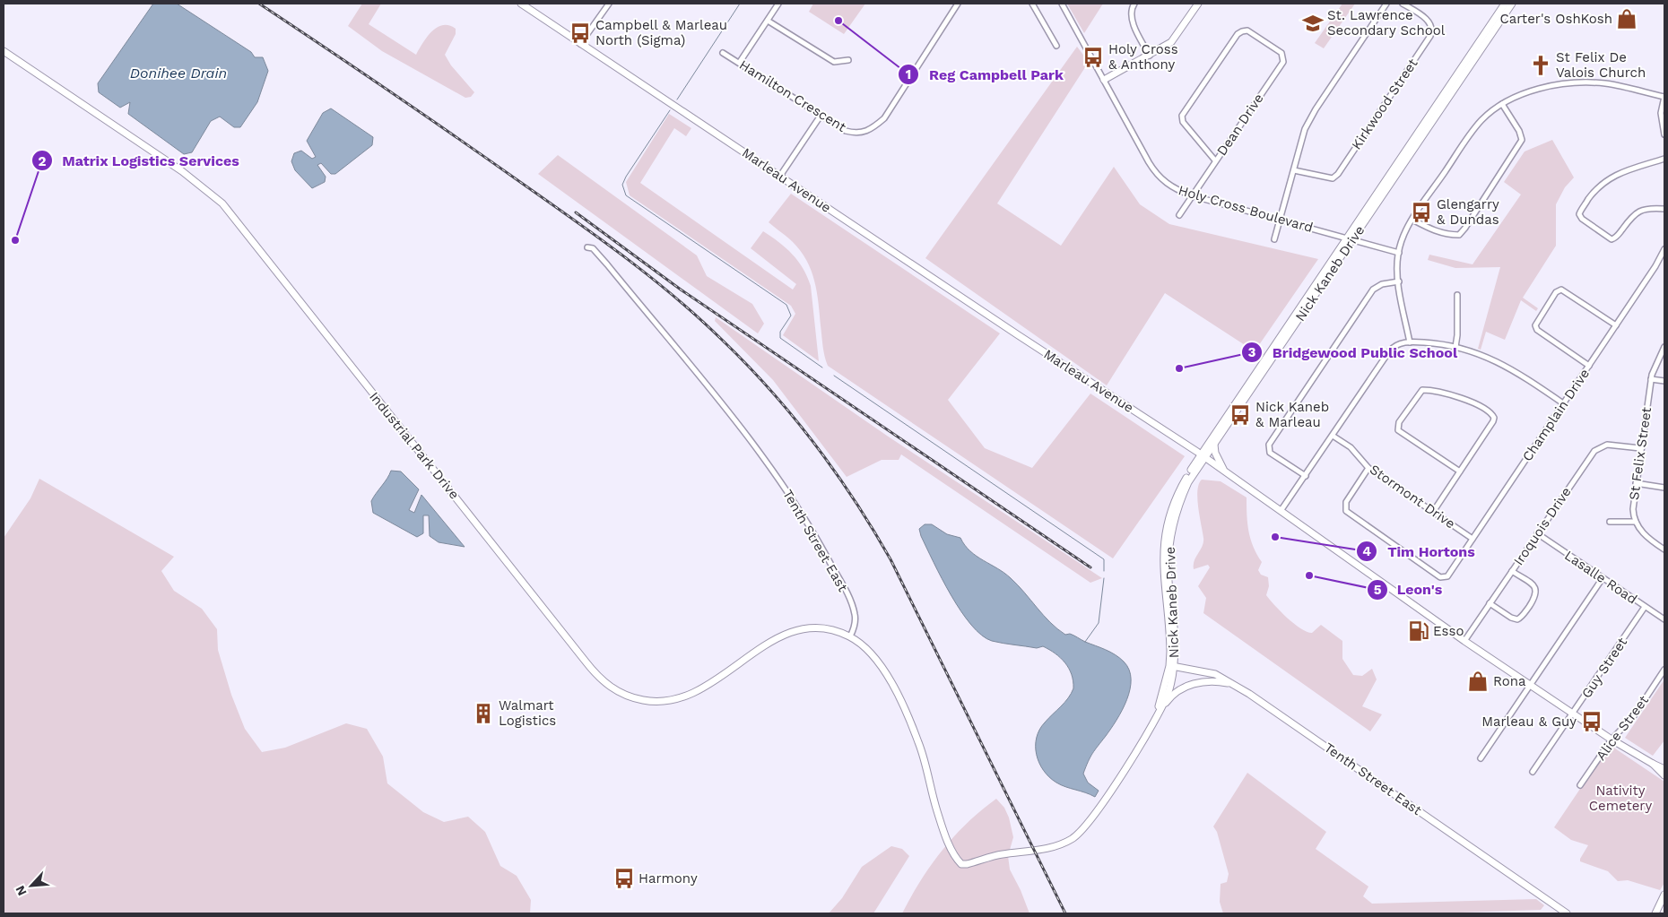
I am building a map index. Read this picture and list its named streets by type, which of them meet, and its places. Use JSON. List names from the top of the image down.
{
  "streets": {
    "street": [
      "Hamilton Crescent",
      "Kirkwood Street",
      "Dean Drive",
      "Marleau Avenue",
      "Holy Cross Boulevard",
      "Nick Kaneb Drive",
      "Champlain Drive",
      "Industrial Park Drive",
      "St Felix Street",
      "Stormont Drive",
      "Iroquois Drive",
      "Tenth Street East",
      "Lasalle Road",
      "Guy Street",
      "Alice Street"
    ]
  },
  "crossings": [
    ["Dean Drive", "Holy Cross Boulevard"],
    ["Marleau Avenue", "Nick Kaneb Drive"],
    ["Marleau Avenue", "Iroquois Drive"],
    ["Marleau Avenue", "Guy Street"],
    ["Marleau Avenue", "Alice Street"],
    ["Holy Cross Boulevard", "Nick Kaneb Drive"],
    ["Nick Kaneb Drive", "Industrial Park Drive"],
    ["Nick Kaneb Drive", "Tenth Street East"],
    ["Champlain Drive", "Stormont Drive"],
    ["Industrial Park Drive", "Tenth Street East"],
    ["St Felix Street", "Iroquois Drive"],
    ["Iroquois Drive", "Lasalle Road"],
    ["Lasalle Road", "Guy Street"]
  ],
  "water": ["Donihee Drain"],
  "parks": ["Nativity Cemetery"],
  "places": {
    "shop": ["Carter's OshKosh", "Rona"],
    "other": [
      "Reg Campbell Park",
      "Matrix Logistics Services",
      "Bridgewood Public School",
      "Tim Hortons",
      "Leon's"
    ],
    "school or university": ["St. Lawrence Secondary School"],
    "bus stop": [
      "Campbell & Marleau North (Sigma)",
      "Holy Cross & Anthony",
      "Glengarry & Dundas",
      "Nick Kaneb & Marleau",
      "Marleau & Guy",
      "Harmony"
    ],
    "church": ["St Felix De Valois Church"],
    "fuel station": ["Esso"],
    "building": ["Walmart Logistics"]
  },
  "north": "bottom left"
}
